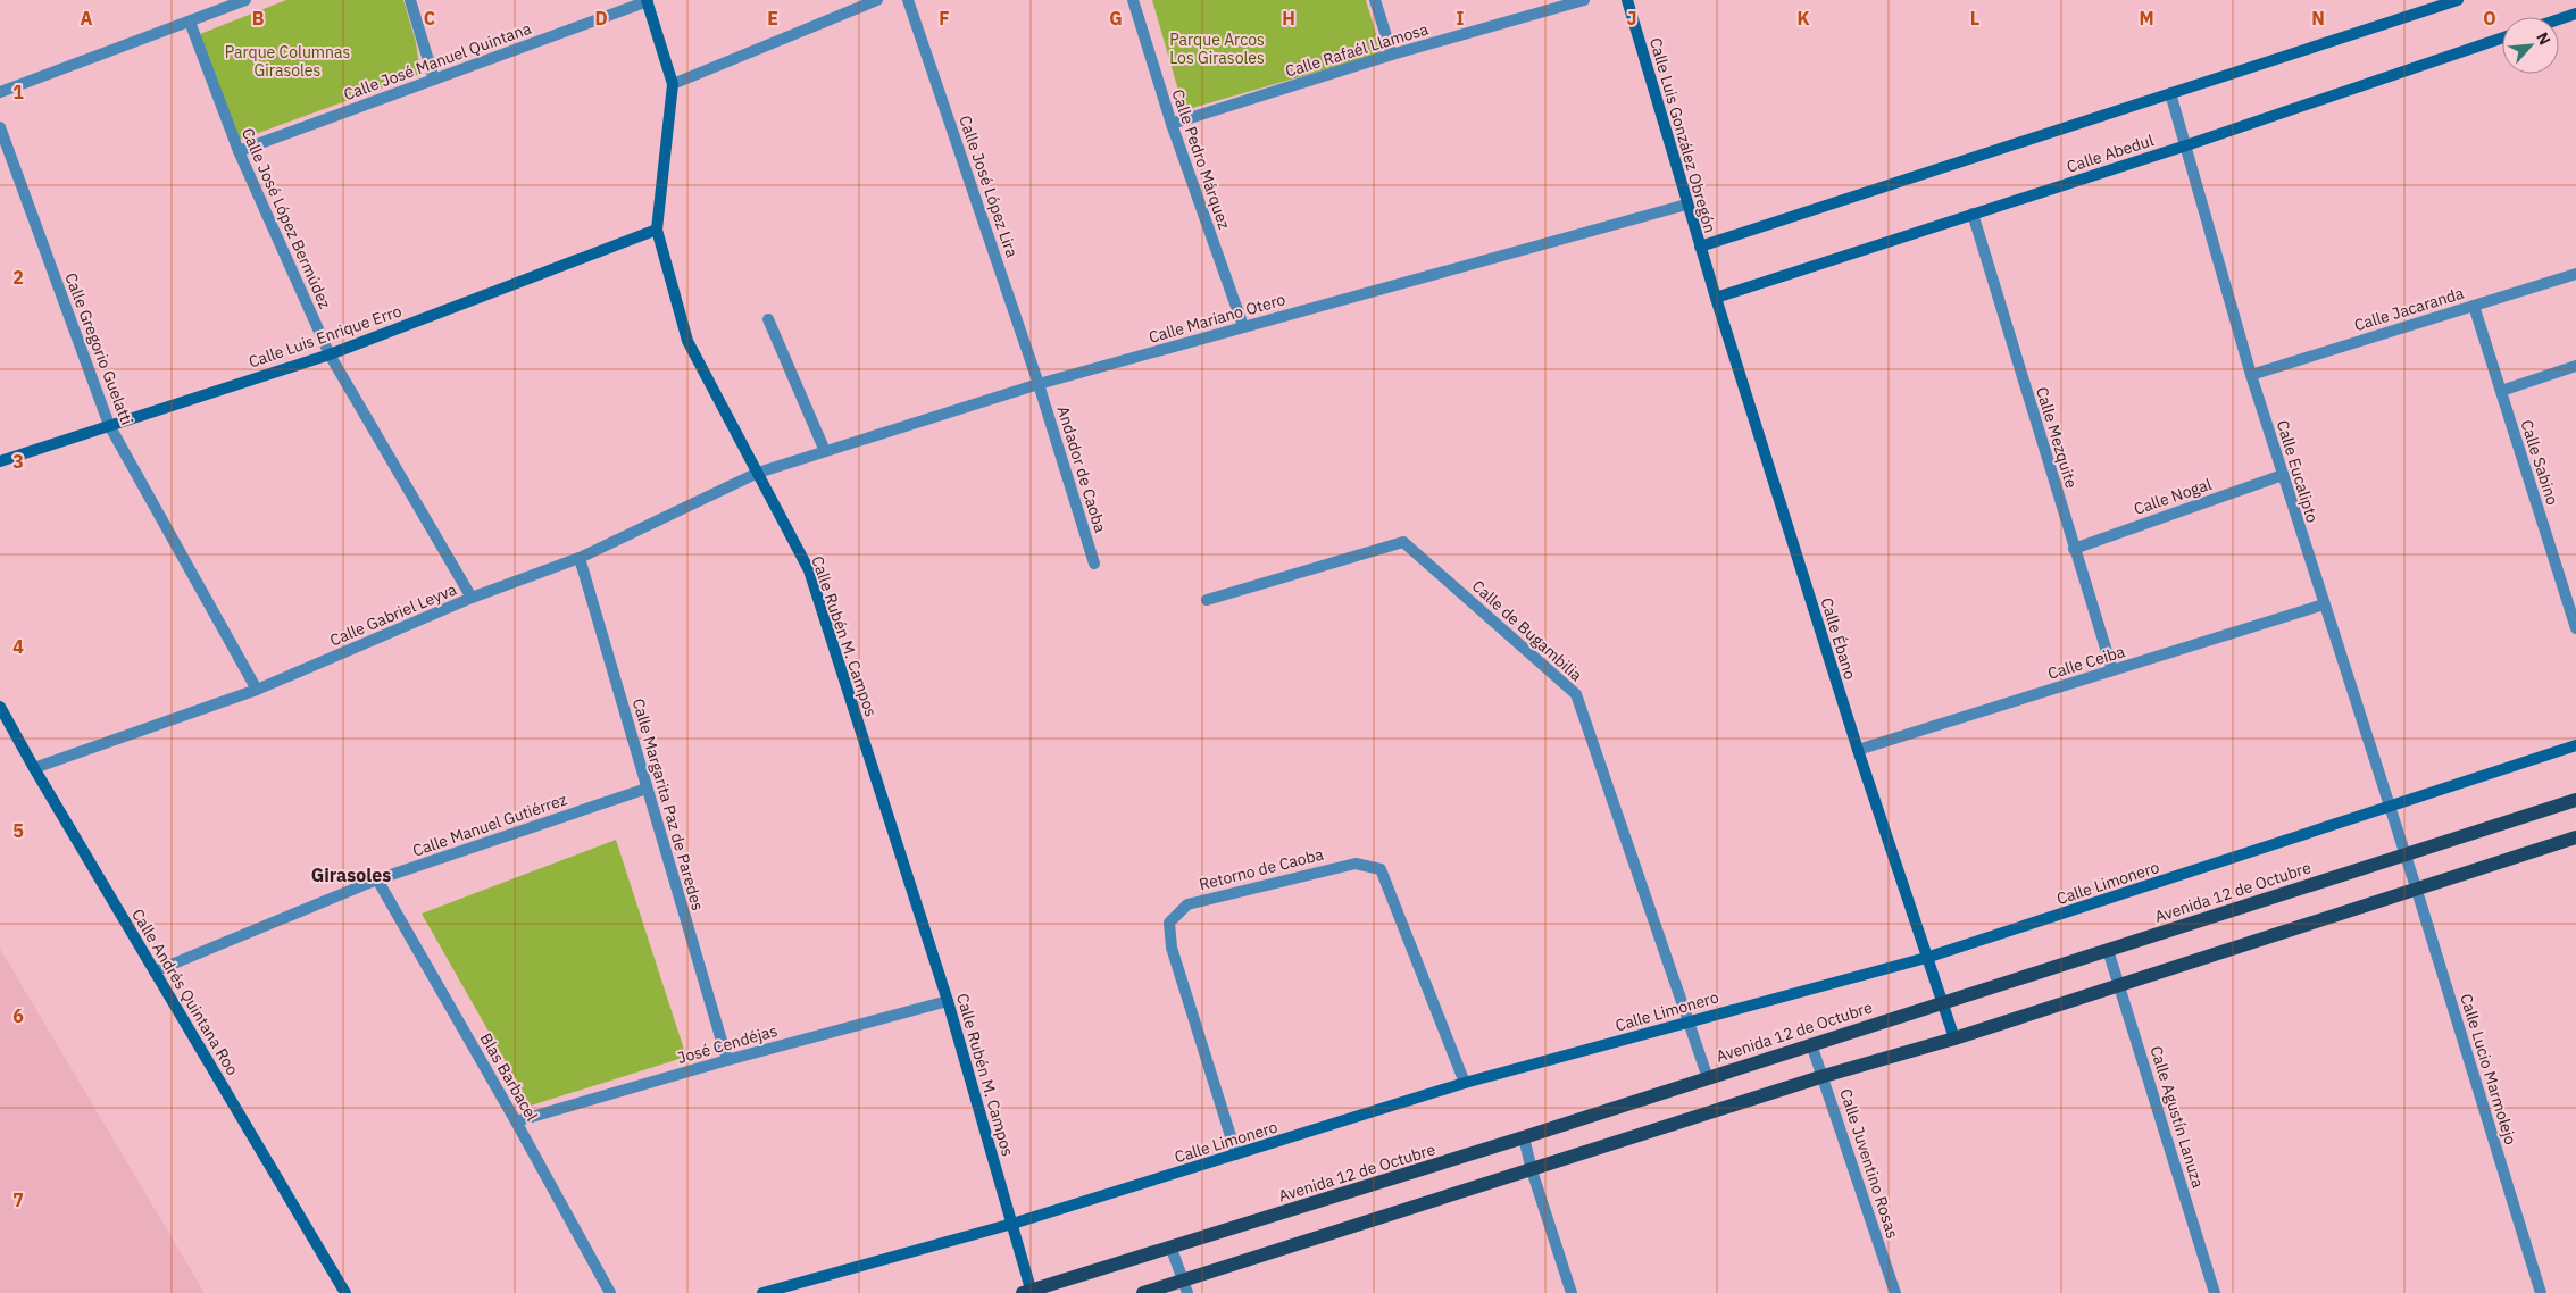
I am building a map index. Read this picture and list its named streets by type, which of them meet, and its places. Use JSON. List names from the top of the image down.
{
  "streets": {
    "main road": ["Avenida 12 de Octubre"],
    "street": [
      "Calle Rafaél Llamosa",
      "Calle José Manuel Quintana",
      "Calle Luis González Obregón",
      "Calle Abedul",
      "Calle Pedro Márquez",
      "Calle José López Lira",
      "Calle José López Bermúdez",
      "Calle Jacaranda",
      "Calle Mariano Otero",
      "Calle Luis Enrique Erro",
      "Calle Gregorio Guelatti",
      "Calle Mezquite",
      "Calle Sabino",
      "Andador de Caoba",
      "Calle Eucalipto",
      "Calle Nogal",
      "Calle Gabriel Leyva",
      "Calle de Bugambilia",
      "Calle Rubén M. Campos",
      "Calle Ébano",
      "Calle Ceiba",
      "Calle Margarita Paz de Paredes",
      "Calle Manuel Gutiérrez",
      "Retorno de Caoba",
      "Calle Limonero",
      "Calle Andrés Quintana Roo",
      "José Cendéjas",
      "Calle Lucio Marmolejo",
      "Blas Barbacel",
      "Calle Agustín Lanuza",
      "Calle Juventino Rosas"
    ]
  },
  "crossings": [
    ["Calle Rafaél Llamosa", "Calle Pedro Márquez"],
    ["Calle José Manuel Quintana", "Calle José López Bermúdez"],
    ["Calle José Manuel Quintana", "Calle Rubén M. Campos"],
    ["Calle Luis González Obregón", "Calle Mariano Otero"],
    ["Calle Luis González Obregón", "Calle Ébano"],
    ["Calle Abedul", "Calle Mezquite"],
    ["Calle Abedul", "Calle Eucalipto"],
    ["Calle Abedul", "Calle Ébano"],
    ["Calle Pedro Márquez", "Calle Mariano Otero"],
    ["Calle José López Lira", "Calle Mariano Otero"],
    ["Calle José López Lira", "Andador de Caoba"],
    ["Calle José López Bermúdez", "Calle Luis Enrique Erro"],
    ["Calle José López Bermúdez", "Calle Gabriel Leyva"],
    ["Calle Jacaranda", "Calle Sabino"],
    ["Calle Jacaranda", "Calle Eucalipto"],
    ["Calle Mariano Otero", "Andador de Caoba"],
    ["Calle Mariano Otero", "Calle Gabriel Leyva"],
    ["Calle Mariano Otero", "Calle Rubén M. Campos"],
    ["Calle Luis Enrique Erro", "Calle Gregorio Guelatti"],
    ["Calle Luis Enrique Erro", "Calle Rubén M. Campos"],
    ["Calle Gregorio Guelatti", "Calle Gabriel Leyva"],
    ["Calle Mezquite", "Calle Nogal"],
    ["Calle Mezquite", "Calle Ceiba"],
    ["Calle Eucalipto", "Calle Nogal"],
    ["Calle Eucalipto", "Calle Ceiba"],
    ["Calle Eucalipto", "Calle Limonero"],
    ["Calle Eucalipto", "Avenida 12 de Octubre"],
    ["Calle Eucalipto", "Calle Lucio Marmolejo"],
    ["Calle Gabriel Leyva", "Calle Rubén M. Campos"],
    ["Calle Gabriel Leyva", "Calle Margarita Paz de Paredes"],
    ["Calle Gabriel Leyva", "Calle Andrés Quintana Roo"],
    ["Calle de Bugambilia", "Calle Limonero"],
    ["Calle Rubén M. Campos", "Calle Limonero"],
    ["Calle Rubén M. Campos", "Avenida 12 de Octubre"],
    ["Calle Rubén M. Campos", "José Cendéjas"],
    ["Calle Ébano", "Calle Ceiba"],
    ["Calle Ébano", "Calle Limonero"],
    ["Calle Ébano", "Avenida 12 de Octubre"],
    ["Calle Margarita Paz de Paredes", "Calle Manuel Gutiérrez"],
    ["Calle Margarita Paz de Paredes", "José Cendéjas"],
    ["Calle Manuel Gutiérrez", "Calle Andrés Quintana Roo"],
    ["Calle Manuel Gutiérrez", "Blas Barbacel"],
    ["Retorno de Caoba", "Calle Limonero"],
    ["Avenida 12 de Octubre", "Calle Lucio Marmolejo"],
    ["Avenida 12 de Octubre", "Calle Agustín Lanuza"],
    ["Avenida 12 de Octubre", "Calle Juventino Rosas"],
    ["José Cendéjas", "Blas Barbacel"]
  ],
  "districts": ["Girasoles"],
  "parks": ["Parque Arcos Los Girasoles", "Parque Columnas Girasoles"],
  "north": "top right",
  "grid": {
    "columns": [
      "A",
      "B",
      "C",
      "D",
      "E",
      "F",
      "G",
      "H",
      "I",
      "J",
      "K",
      "L",
      "M",
      "N",
      "O"
    ],
    "rows": [
      "1",
      "2",
      "3",
      "4",
      "5",
      "6",
      "7"
    ]
  }
}
